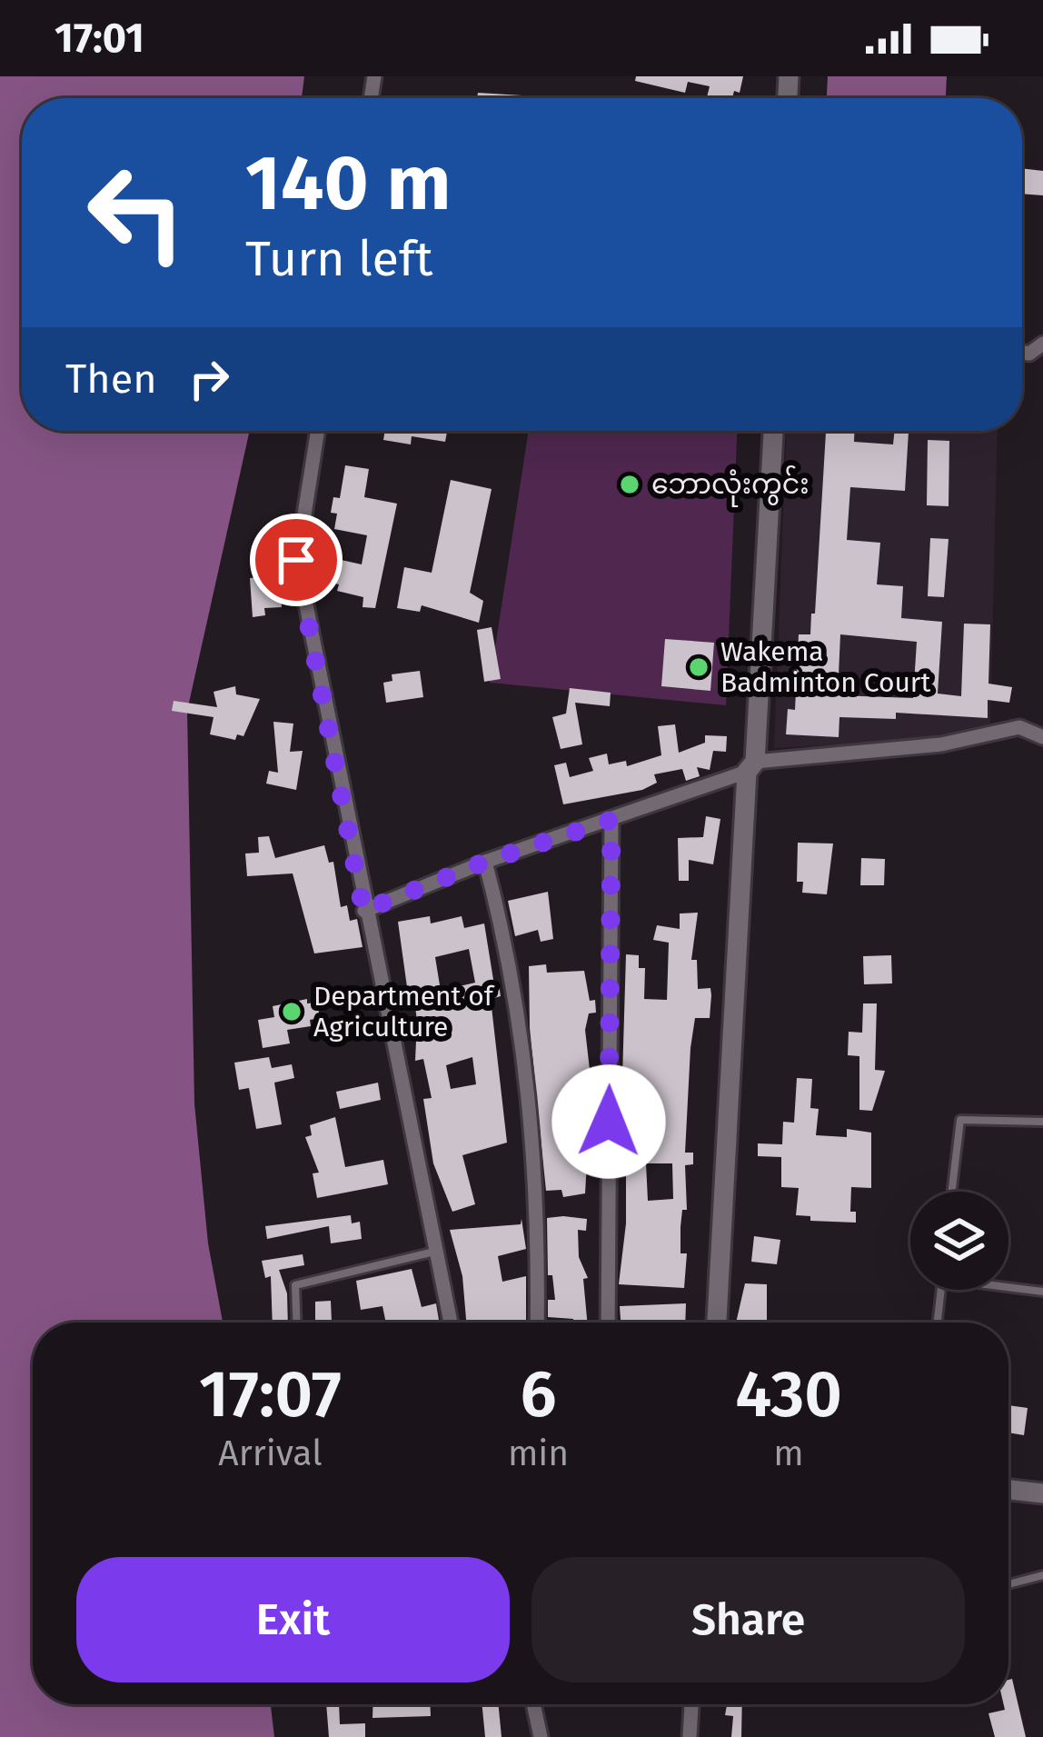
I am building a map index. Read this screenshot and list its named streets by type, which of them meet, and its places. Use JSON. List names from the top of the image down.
{
  "places": ["ဘောလုံးကွင်း", "Wakema Badminton Court", "Department of Agriculture"],
  "page": {
    "status": "17:01",
    "turn": ["140 m", "Turn left"],
    "then": "Then",
    "eta": [
      "17:07",
      "Arrival",
      "6",
      "min",
      "430",
      "m"
    ],
    "buttons": ["Exit", "Share"]
  }
}
